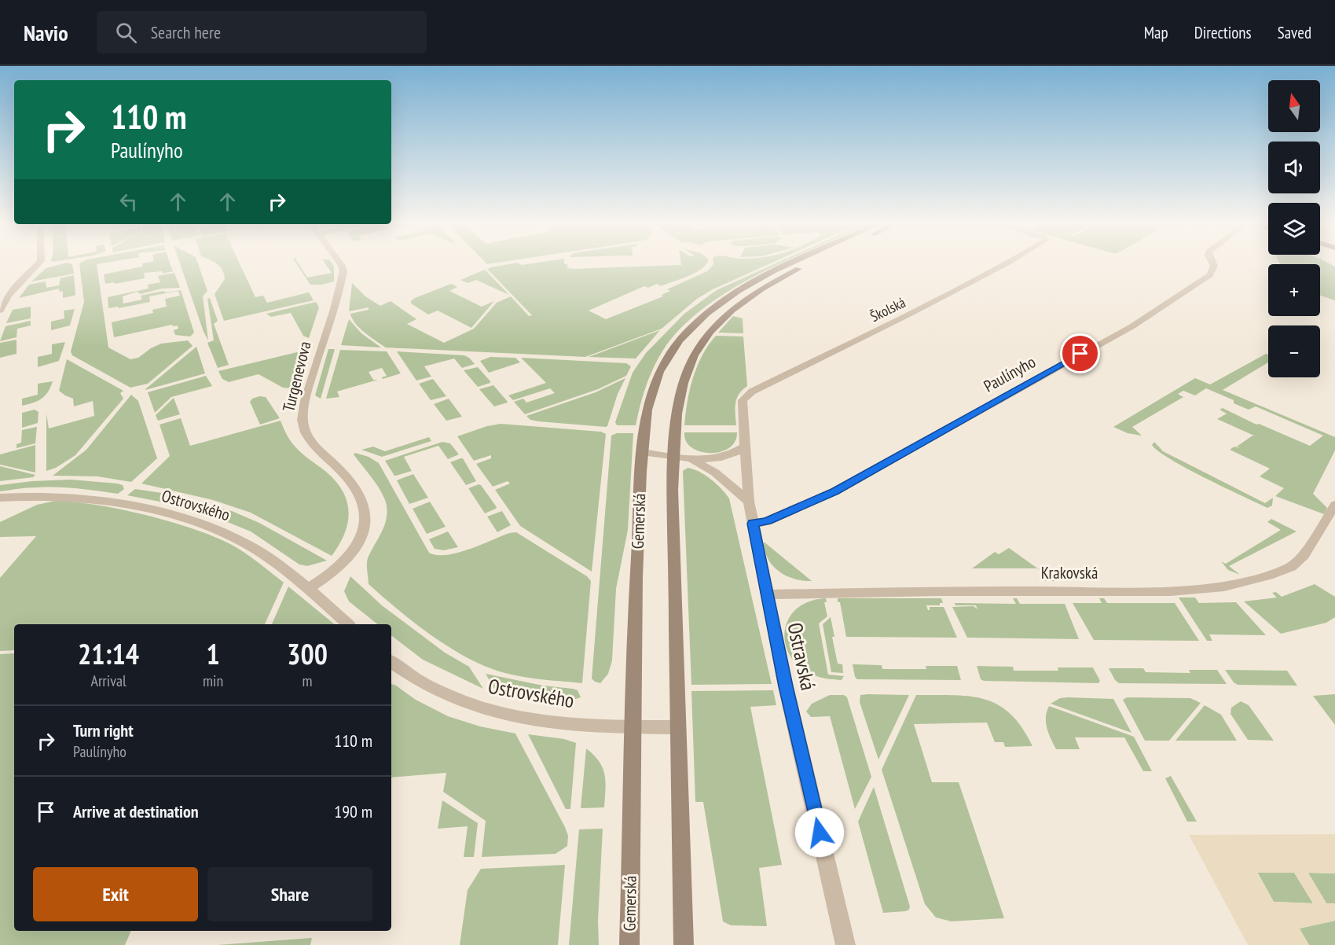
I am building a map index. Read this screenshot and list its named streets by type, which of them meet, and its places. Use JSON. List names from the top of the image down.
{
  "streets": {
    "street": [
      "Školská",
      "Paulínyho",
      "Turgenevova",
      "Ostrovského",
      "Gemerská",
      "Krakovská",
      "Ostravská"
    ]
  },
  "crossings": [
    ["Školská", "Ostravská"],
    ["Paulínyho", "Ostravská"],
    ["Turgenevova", "Ostrovského"],
    ["Ostrovského", "Gemerská"],
    ["Krakovská", "Ostravská"]
  ],
  "north": "top",
  "page": {
    "header": "Navio",
    "search": "Search here",
    "nav": ["Map", "Directions", "Saved"],
    "map_buttons": ["+", "−"],
    "turn": ["110 m", "Paulínyho"],
    "eta": [
      "21:14",
      "Arrival",
      "1",
      "min",
      "300",
      "m"
    ],
    "list": [
      {
        "name": "Turn right",
        "note": "Paulínyho",
        "value": "110 m"
      },
      {
        "name": "Arrive at destination",
        "value": "190 m"
      }
    ],
    "buttons": ["Exit", "Share"]
  }
}
